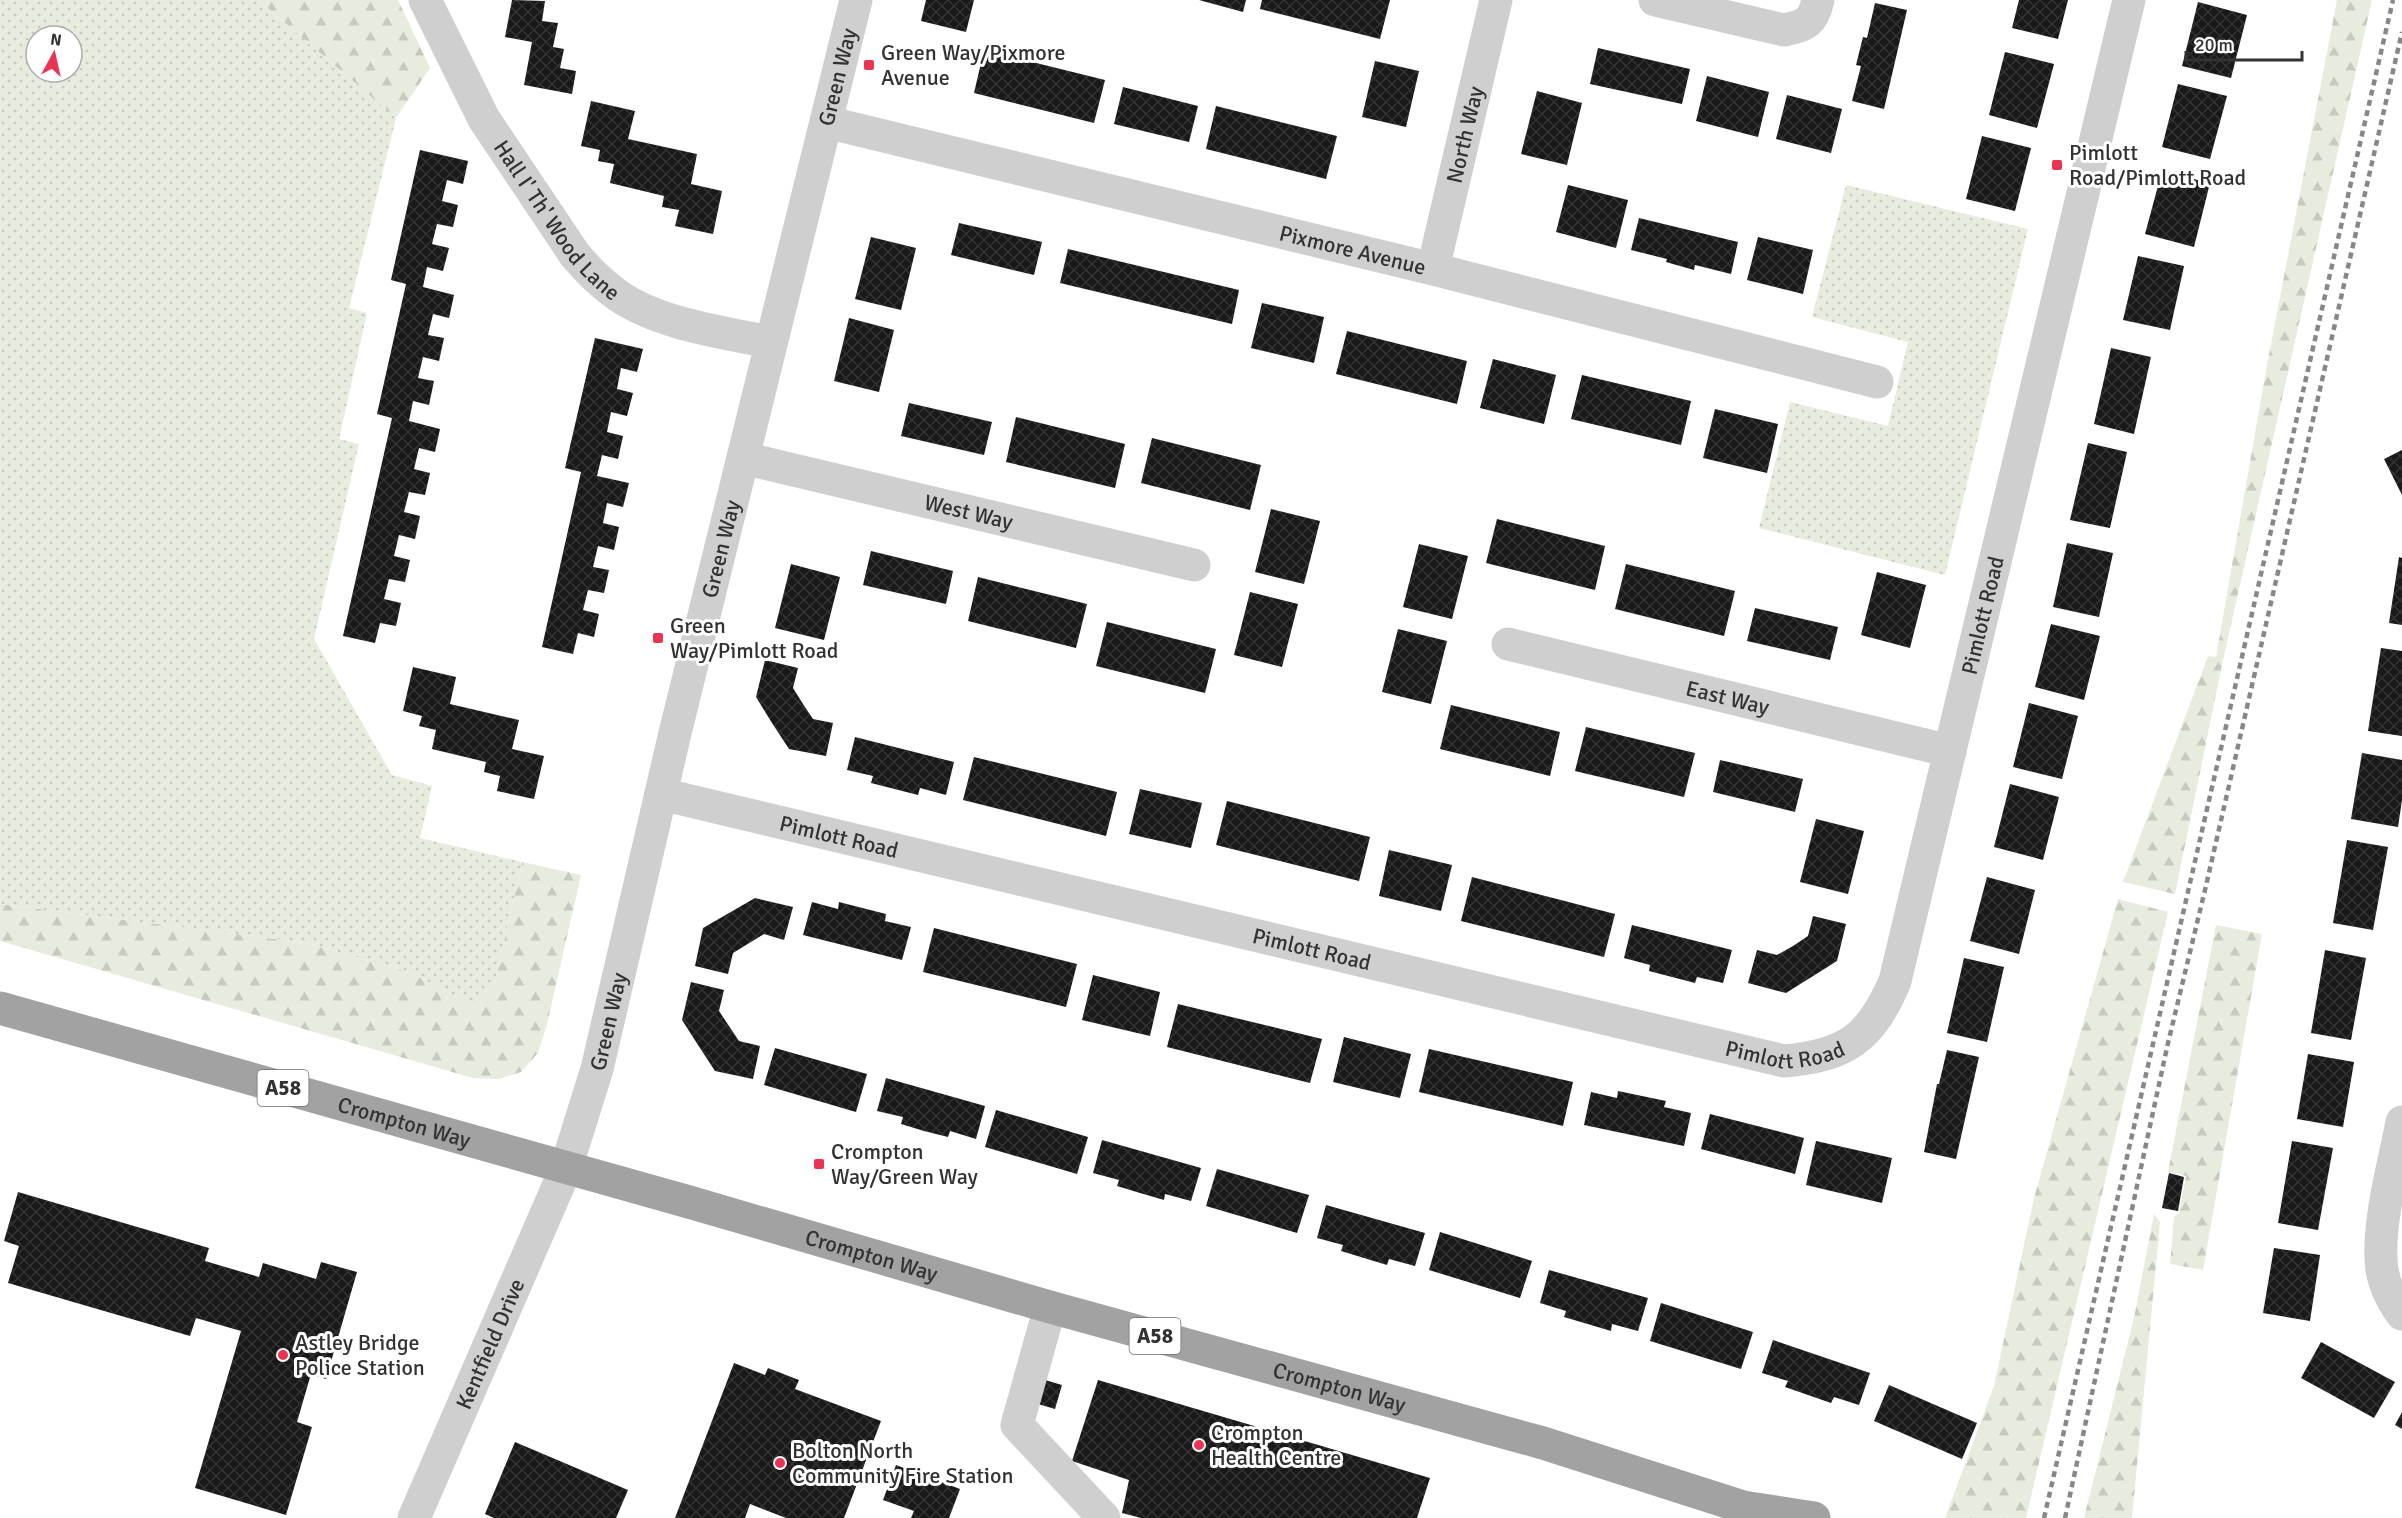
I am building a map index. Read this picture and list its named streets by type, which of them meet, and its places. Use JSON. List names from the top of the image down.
{
  "streets": {
    "highway": ["A58", "Crompton Way"],
    "street": [
      "Green Way",
      "North Way",
      "Hall I' Th' Wood Lane",
      "Pixmore Avenue",
      "West Way",
      "Pimlott Road",
      "East Way",
      "Kentfield Drive"
    ]
  },
  "crossings": [
    ["Green Way", "Hall I' Th' Wood Lane"],
    ["Green Way", "Pixmore Avenue"],
    ["Green Way", "West Way"],
    ["Green Way", "Pimlott Road"],
    ["Green Way", "Crompton Way"],
    ["Green Way", "Kentfield Drive"],
    ["North Way", "Pixmore Avenue"],
    ["Pimlott Road", "East Way"],
    ["Crompton Way", "Kentfield Drive"]
  ],
  "places": {
    "transit": [
      "Green Way/Pixmore Avenue",
      "Pimlott Road/Pimlott Road",
      "Green Way/Pimlott Road",
      "Crompton Way/Green Way"
    ],
    "other": ["Astley Bridge Police Station", "Crompton Health Centre", "Bolton North Community Fire Station"]
  },
  "scale_bar": "20 m",
  "north": "top"
}
